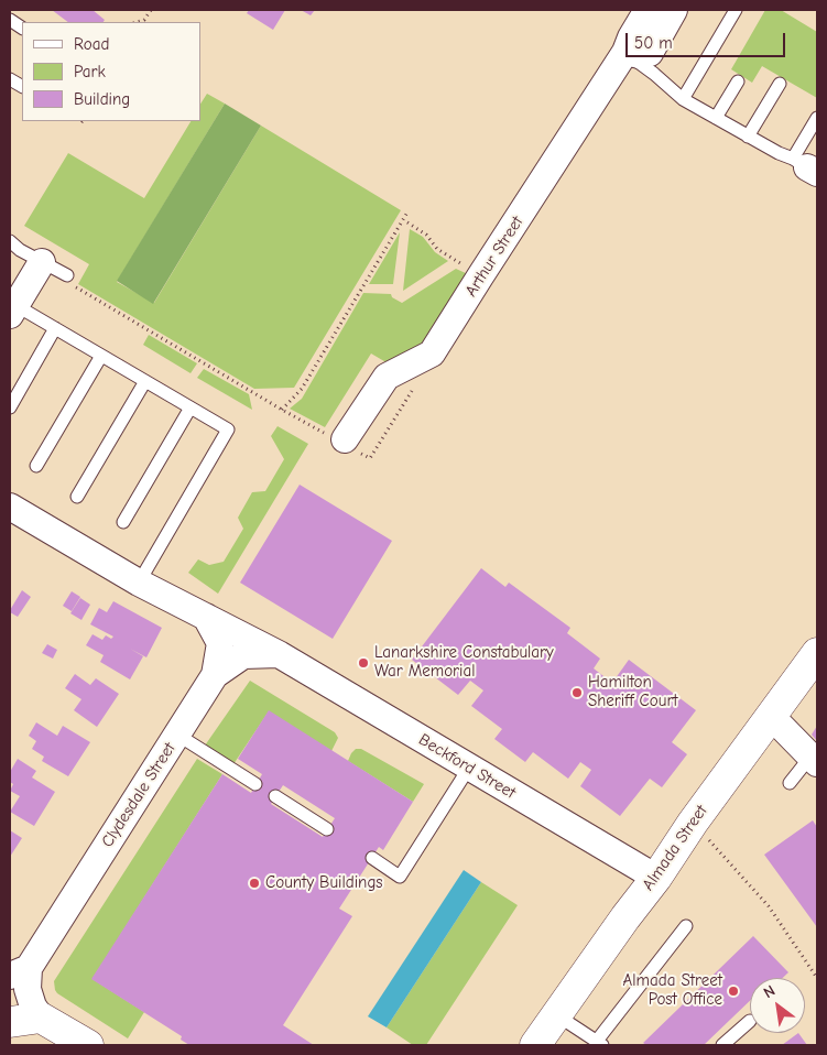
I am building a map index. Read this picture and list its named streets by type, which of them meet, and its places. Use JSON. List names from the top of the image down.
{
  "streets": {
    "main road": ["Almada Street"],
    "street": ["Arthur Street", "Beckford Street", "Clydesdale Street"]
  },
  "crossings": [
    ["Beckford Street", "Clydesdale Street"],
    ["Beckford Street", "Almada Street"]
  ],
  "places": [
    "Lanarkshire Constabulary War Memorial",
    "Hamilton Sheriff Court",
    "County Buildings",
    "Almada Street Post Office"
  ],
  "legend": ["Road", "Park", "Building"],
  "scale_bar": "50 m",
  "north": "top left"
}
